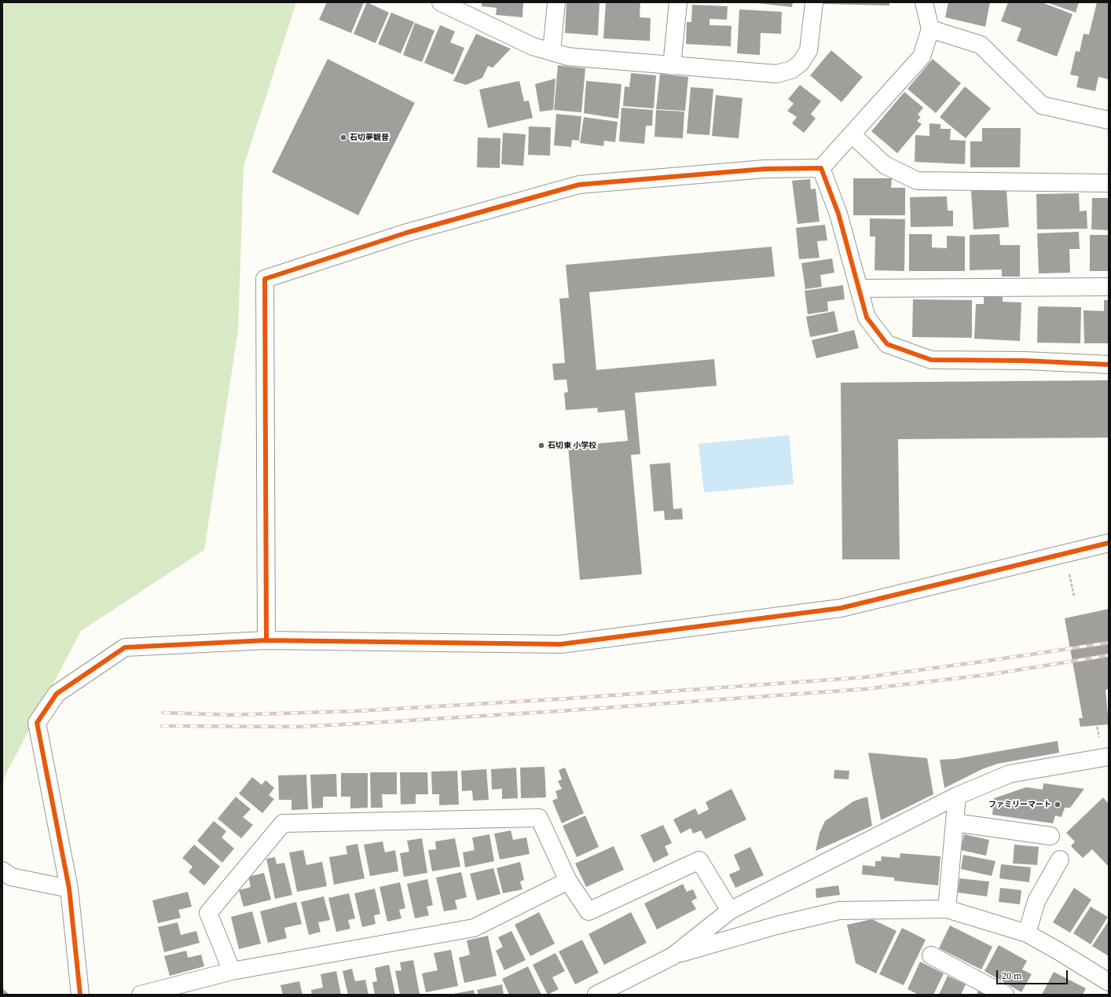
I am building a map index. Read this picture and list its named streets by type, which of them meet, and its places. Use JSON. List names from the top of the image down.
{
  "places": ["石切夢観音", "石切東 小学校", "ファミリーマート"],
  "scale_bar": "20 m"
}
